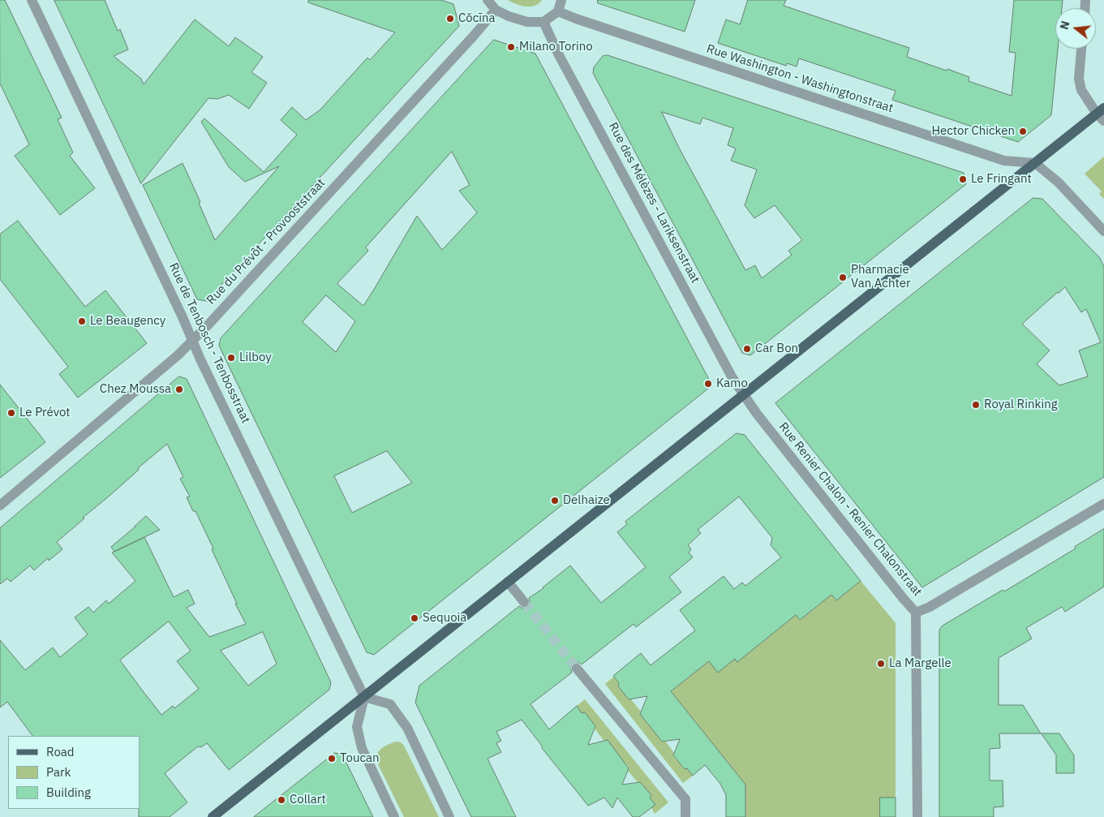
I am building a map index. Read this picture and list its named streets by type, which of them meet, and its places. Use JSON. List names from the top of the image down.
{
  "streets": {
    "street": [
      "Rue Washington - Washingtonstraat",
      "Rue des Mélèzes - Lariksenstraat",
      "Rue du Prévôt - Provooststraat",
      "Rue de Tenbosch - Tenbosstraat",
      "Rue Renier Chalon - Renier Chalonstraat"
    ]
  },
  "crossings": [
    ["Rue des Mélèzes - Lariksenstraat", "Rue Renier Chalon - Renier Chalonstraat"],
    ["Rue du Prévôt - Provooststraat", "Rue de Tenbosch - Tenbosstraat"]
  ],
  "places": [
    "Cŏcīna",
    "Milano Torino",
    "Hector Chicken",
    "Le Fringant",
    "Pharmacie Van Achter",
    "Le Beaugency",
    "Car Bon",
    "Lilboy",
    "Kamo",
    "Chez Moussa",
    "Royal Rinking",
    "Le Prévot",
    "Delhaize",
    "Sequoia",
    "La Margelle",
    "Toucan",
    "Collart"
  ],
  "legend": ["Road", "Park", "Building"],
  "north": "left"
}
